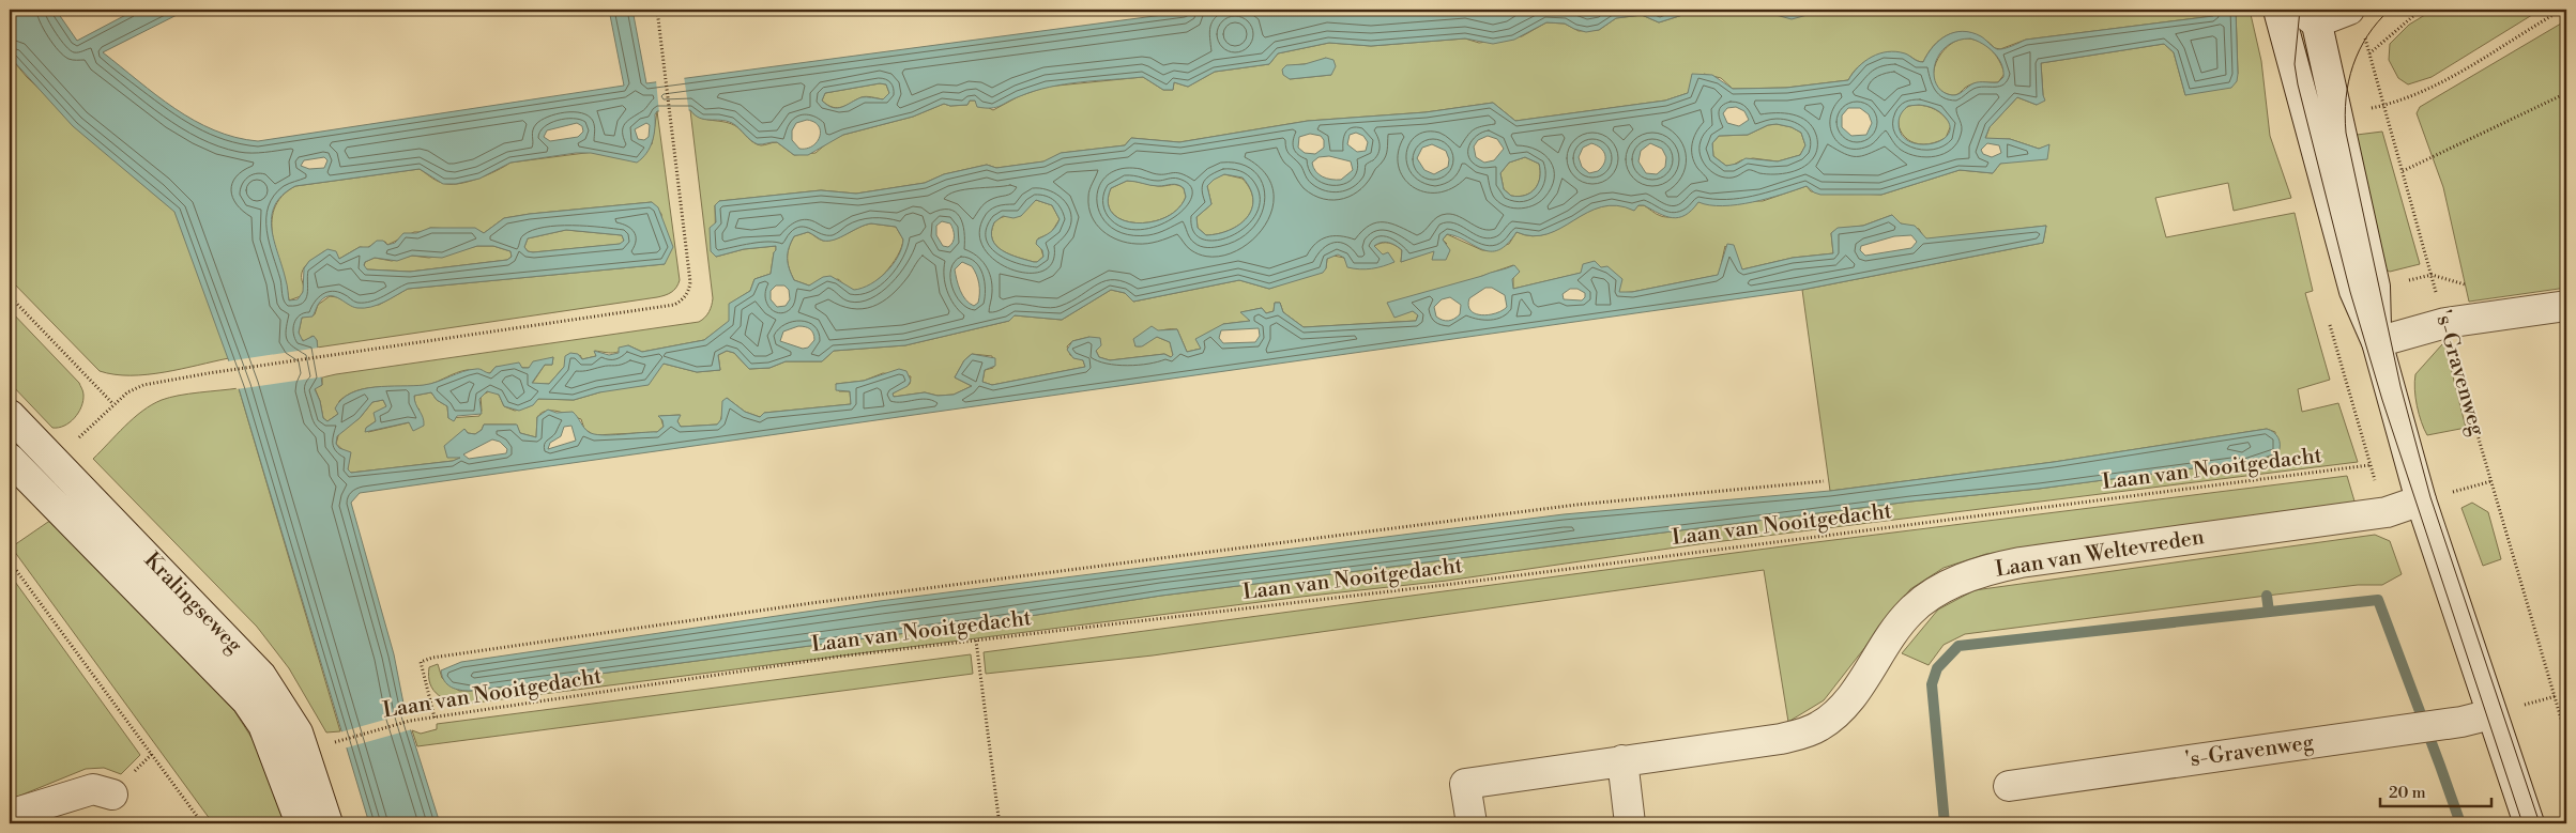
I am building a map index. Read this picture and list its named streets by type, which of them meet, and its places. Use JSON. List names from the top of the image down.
{
  "streets": {
    "street": ["'s-Gravenweg", "Laan van Weltevreden", "Kralingseweg"],
    "path": ["Laan van Nooitgedacht"]
  },
  "scale_bar": "20 m"
}
